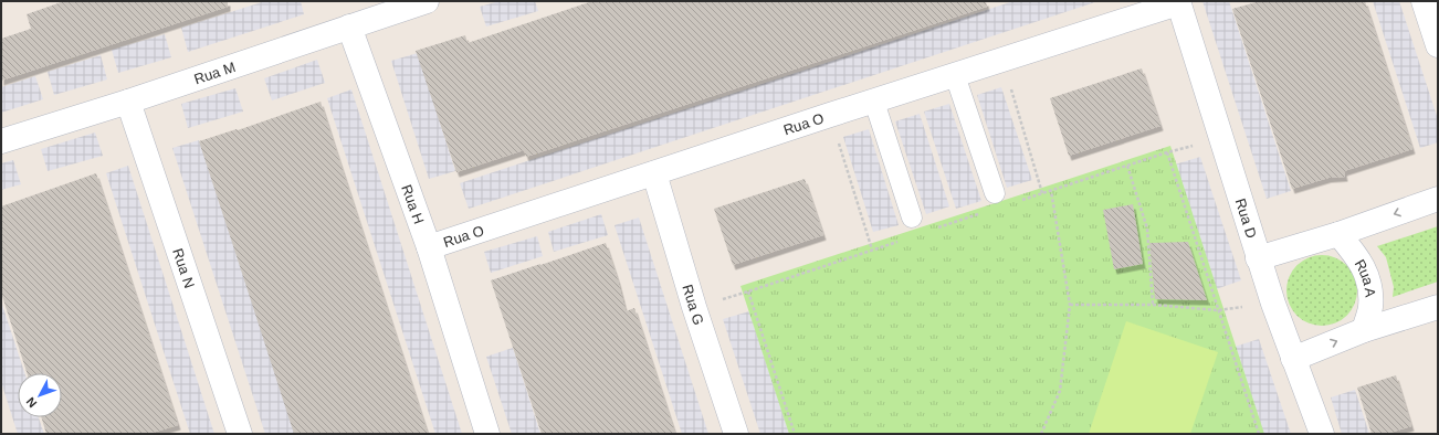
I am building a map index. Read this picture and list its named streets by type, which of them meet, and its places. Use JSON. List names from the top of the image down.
{
  "streets": {
    "street": [
      "Rua M",
      "Rua O",
      "Rua H",
      "Rua D",
      "Rua N",
      "Rua A",
      "Rua G"
    ]
  },
  "crossings": [
    ["Rua M", "Rua H"],
    ["Rua M", "Rua N"],
    ["Rua O", "Rua H"],
    ["Rua O", "Rua D"],
    ["Rua O", "Rua G"]
  ],
  "north": "bottom left"
}
